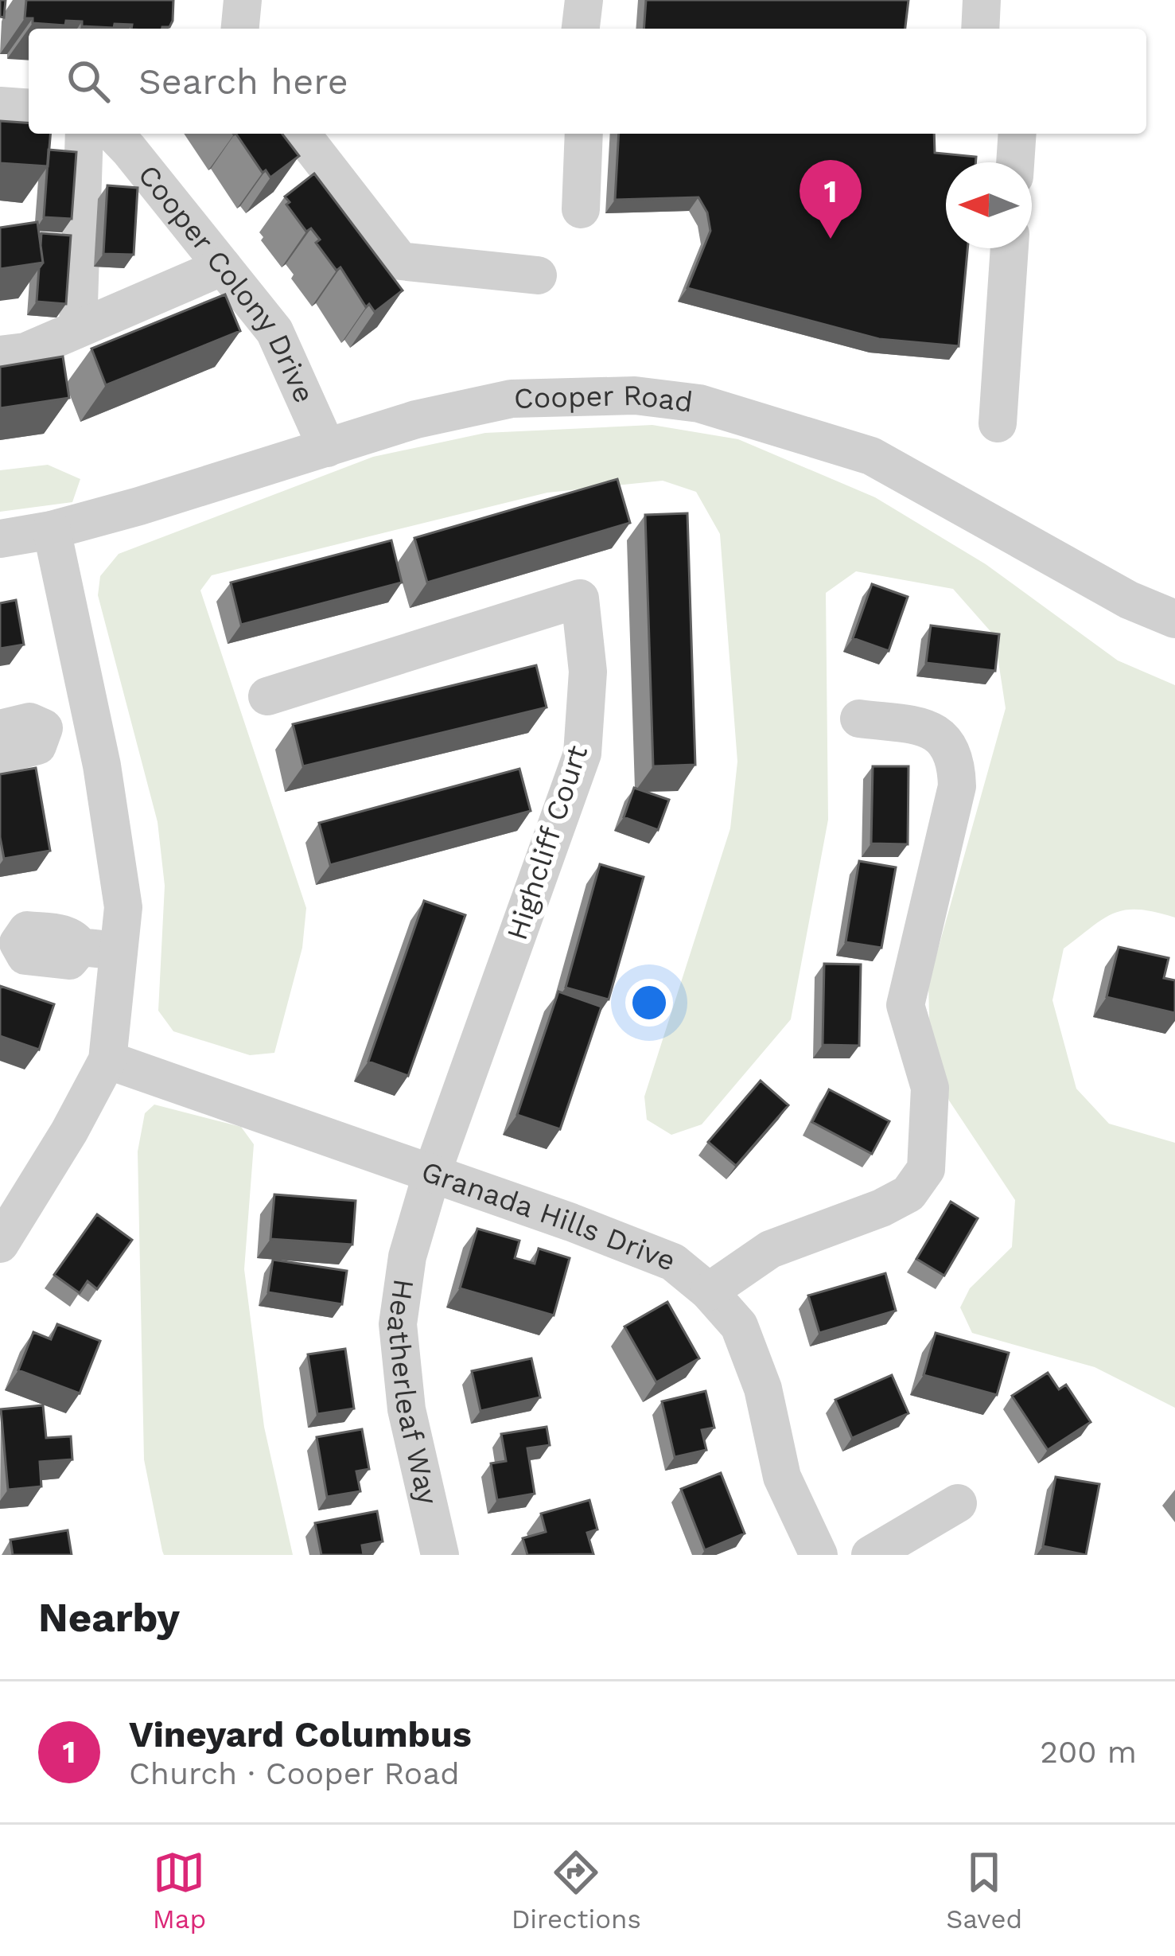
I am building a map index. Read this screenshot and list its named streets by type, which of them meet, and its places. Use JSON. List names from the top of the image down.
{
  "streets": {
    "street": [
      "Cooper Colony Drive",
      "Cooper Road",
      "Highcliff Court",
      "Granada Hills Drive",
      "Heatherleaf Way"
    ]
  },
  "crossings": [
    ["Cooper Colony Drive", "Cooper Road"],
    ["Highcliff Court", "Granada Hills Drive"],
    ["Highcliff Court", "Heatherleaf Way"],
    ["Granada Hills Drive", "Heatherleaf Way"]
  ],
  "north": "left",
  "page": {
    "search": "Search here",
    "pins": "1",
    "heading": "Nearby",
    "list": [
      {
        "mark": "1",
        "name": "Vineyard Columbus",
        "note": "Church · Cooper Road",
        "value": "200 m"
      }
    ],
    "nav": ["Map", "Directions", "Saved"]
  }
}
